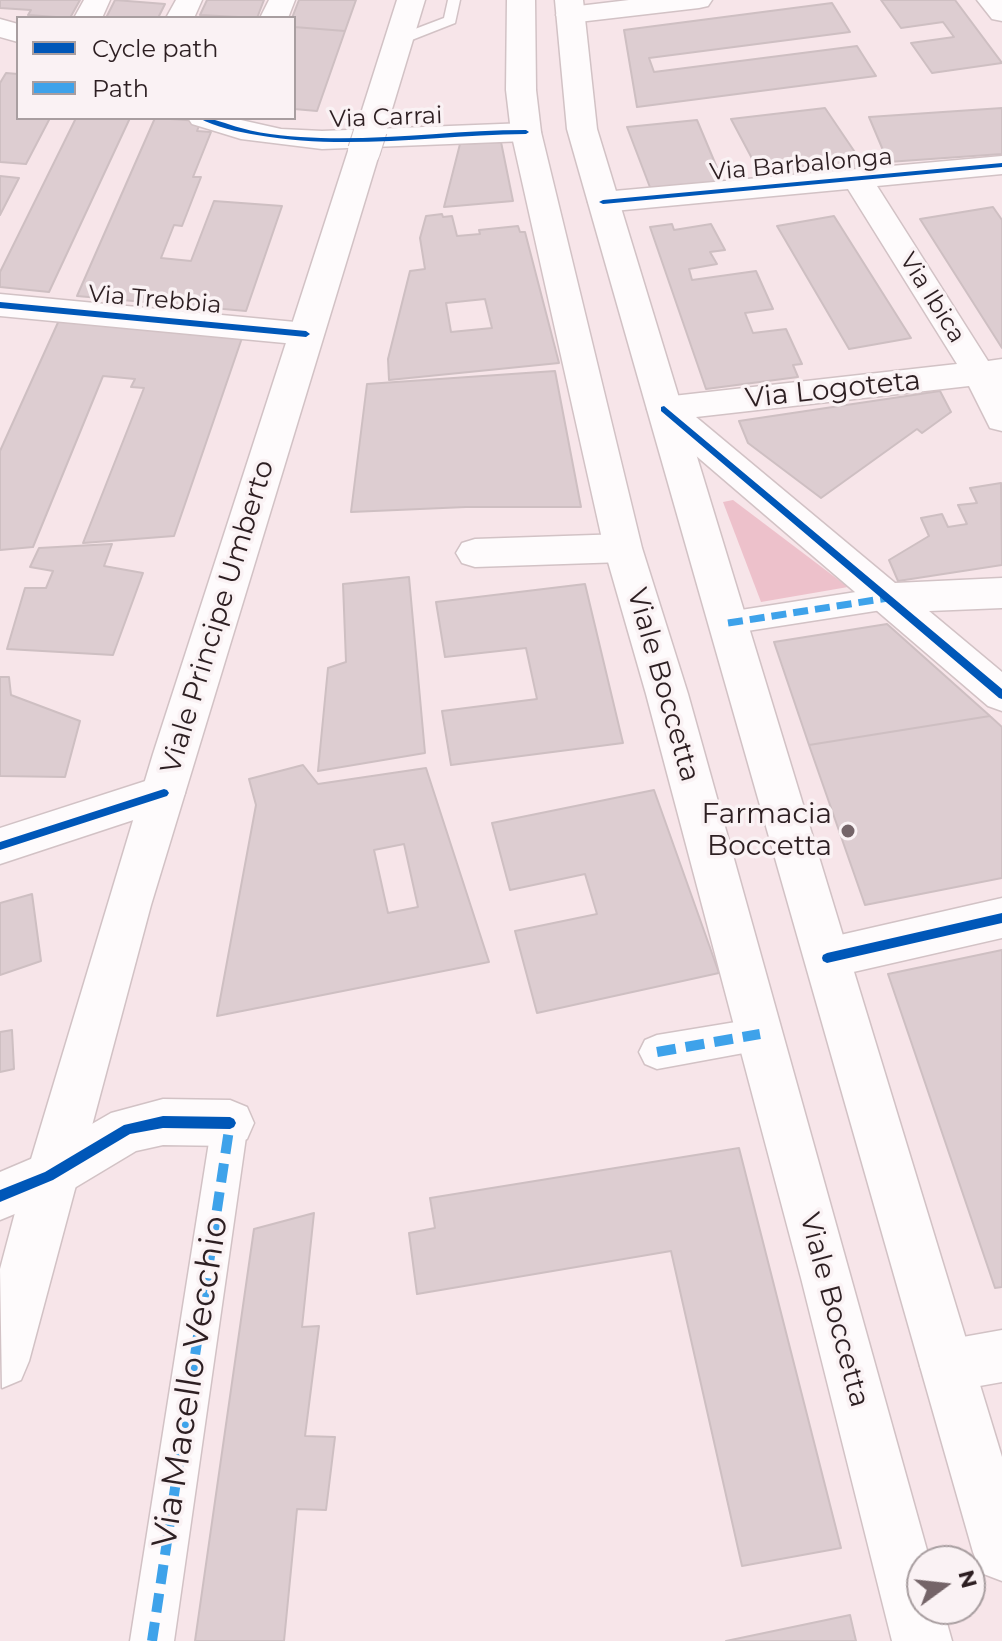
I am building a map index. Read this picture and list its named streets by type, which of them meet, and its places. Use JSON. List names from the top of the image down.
{
  "streets": {
    "main road": ["Viale Principe Umberto", "Viale Boccetta"],
    "street": [
      "Via Carrai",
      "Via Barbalonga",
      "Via Ibica",
      "Via Trebbia",
      "Via Logoteta",
      "Via Macello Vecchio"
    ]
  },
  "crossings": [
    ["Via Carrai", "Viale Boccetta"],
    ["Via Barbalonga", "Via Ibica"],
    ["Via Ibica", "Via Logoteta"],
    ["Via Trebbia", "Viale Principe Umberto"]
  ],
  "places": ["Farmacia Boccetta"],
  "legend": ["Cycle path", "Path"],
  "north": "right"
}
